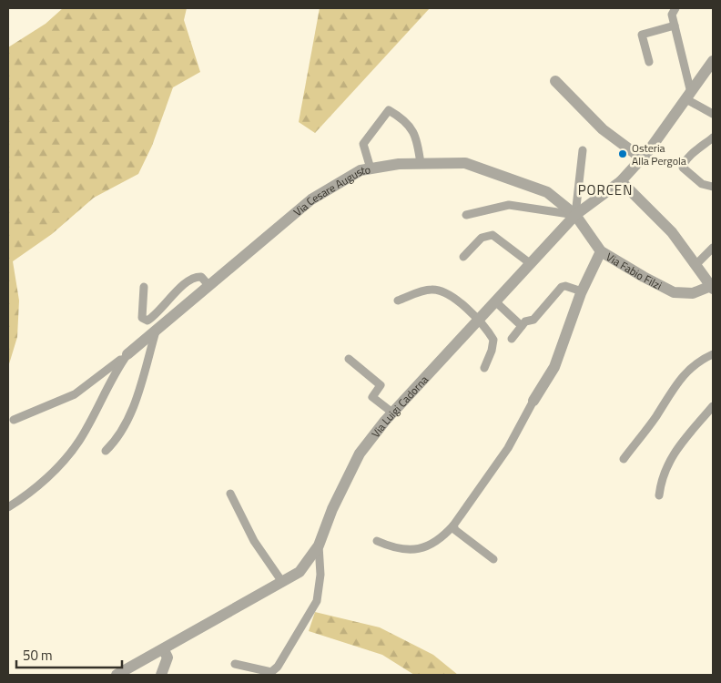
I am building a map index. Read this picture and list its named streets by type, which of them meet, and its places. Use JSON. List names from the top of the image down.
{
  "streets": {
    "street": ["Via Cesare Augusto", "Via Fabio Filzi", "Via Luigi Cadorna"]
  },
  "crossings": [
    ["Via Cesare Augusto", "Via Fabio Filzi"],
    ["Via Cesare Augusto", "Via Luigi Cadorna"],
    ["Via Fabio Filzi", "Via Luigi Cadorna"]
  ],
  "districts": ["PORCEN"],
  "places": ["Osteria Alla Pergola"],
  "scale_bar": "50 m"
}
